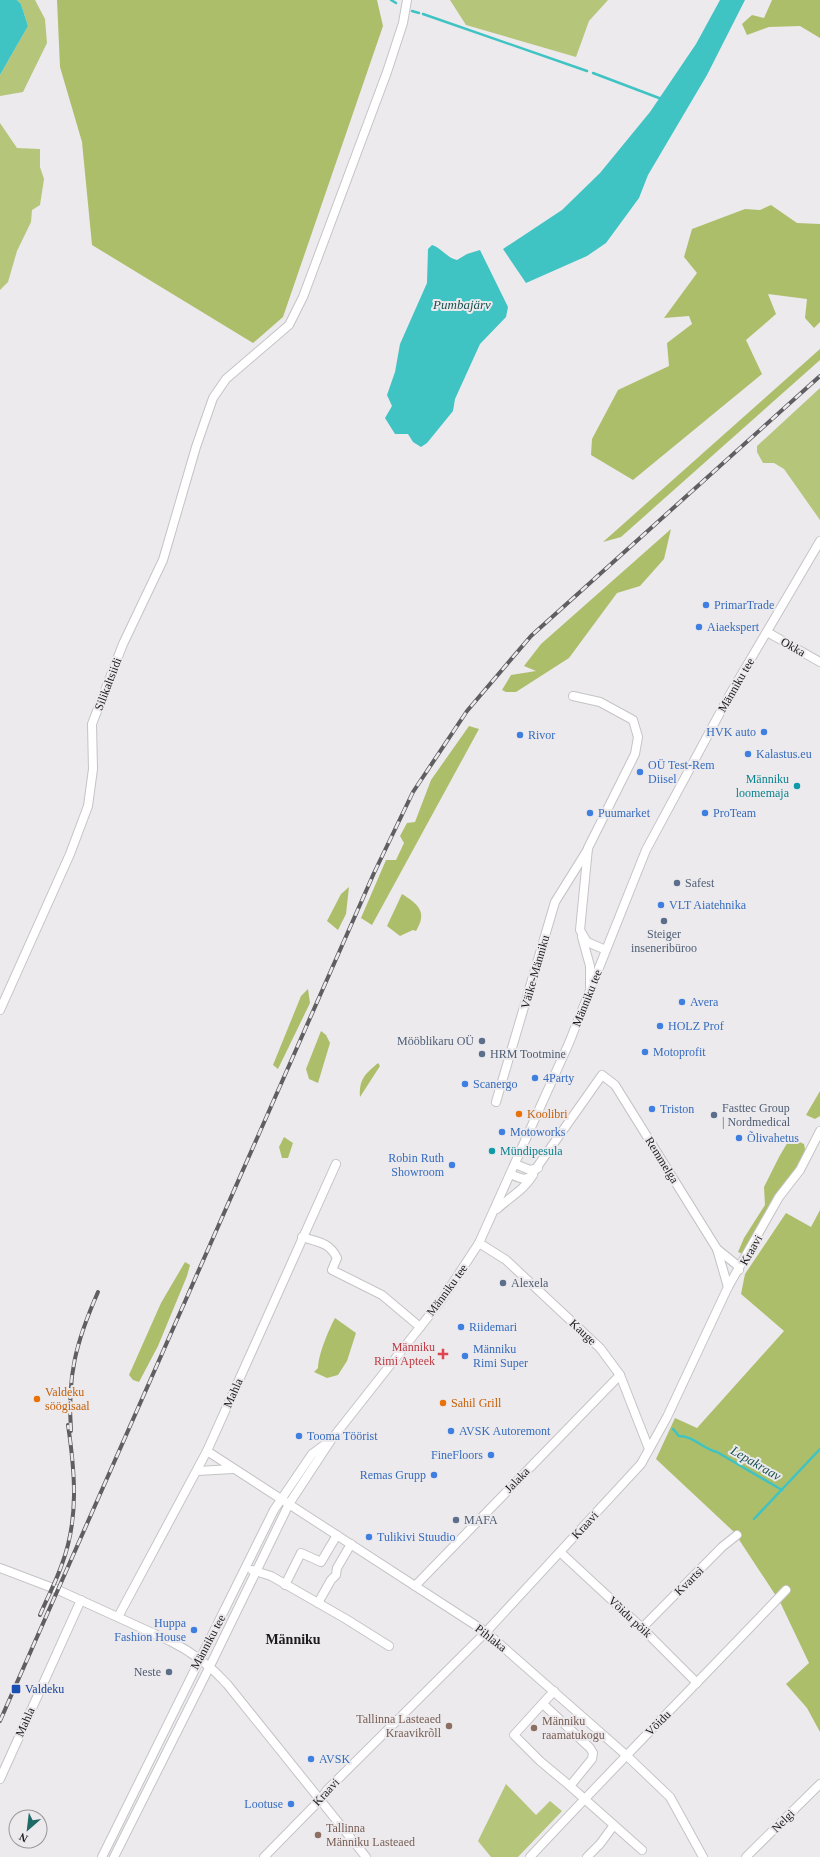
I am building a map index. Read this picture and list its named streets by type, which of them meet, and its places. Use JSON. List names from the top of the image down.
{
  "streets": {
    "street": [
      "Okka",
      "Silikaltsiidi",
      "Männiku tee",
      "Väike-Männiku",
      "Remmelga",
      "Kraavi",
      "Kauge",
      "Mahla",
      "Jalaka",
      "Kvartsi",
      "Võidu põik",
      "Pihlaka",
      "Võidu",
      "Nelgi"
    ]
  },
  "crossings": [
    ["Okka", "Männiku tee"],
    ["Männiku tee", "Kauge"],
    ["Männiku tee", "Pihlaka"],
    ["Remmelga", "Kraavi"],
    ["Kraavi", "Kauge"],
    ["Kraavi", "Võidu põik"],
    ["Kraavi", "Pihlaka"],
    ["Kauge", "Jalaka"],
    ["Mahla", "Pihlaka"],
    ["Jalaka", "Pihlaka"],
    ["Kvartsi", "Võidu põik"],
    ["Võidu põik", "Võidu"],
    ["Pihlaka", "Võidu"]
  ],
  "districts": ["Männiku"],
  "water": ["Pumbajärv", "Lepakraav"],
  "places": {
    "other": [
      "PrimarTrade",
      "Aiaekspert",
      "HVK auto",
      "Rivor",
      "Kalastus.eu",
      "OÜ Test-Rem Diisel",
      "Männiku loomemaja",
      "Puumarket",
      "ProTeam",
      "Safest",
      "VLT Aiatehnika",
      "Steiger inseneribüroo",
      "Avera",
      "HOLZ Prof",
      "Mööblikaru OÜ",
      "Motoprofit",
      "HRM Tootmine",
      "4Party",
      "Scanergo",
      "Triston",
      "Koolibri",
      "Fasttec Group | Nordmedical",
      "Motoworks",
      "Õlivahetus",
      "Mündipesula",
      "Robin Ruth Showroom",
      "Alexela",
      "Riidemari",
      "Männiku Rimi Super",
      "Valdeku söögisaal",
      "Sahil Grill",
      "AVSK Autoremont",
      "Tooma Töörist",
      "FineFloors",
      "Remas Grupp",
      "MAFA",
      "Tulikivi Stuudio",
      "Huppa Fashion House",
      "Neste",
      "Tallinna Lasteaed Kraavikrõll",
      "Männiku raamatukogu",
      "AVSK",
      "Lootuse",
      "Tallinna Männiku Lasteaed"
    ],
    "health": ["Männiku Rimi Apteek"],
    "transit": ["Valdeku"]
  },
  "north": "bottom left"
}
